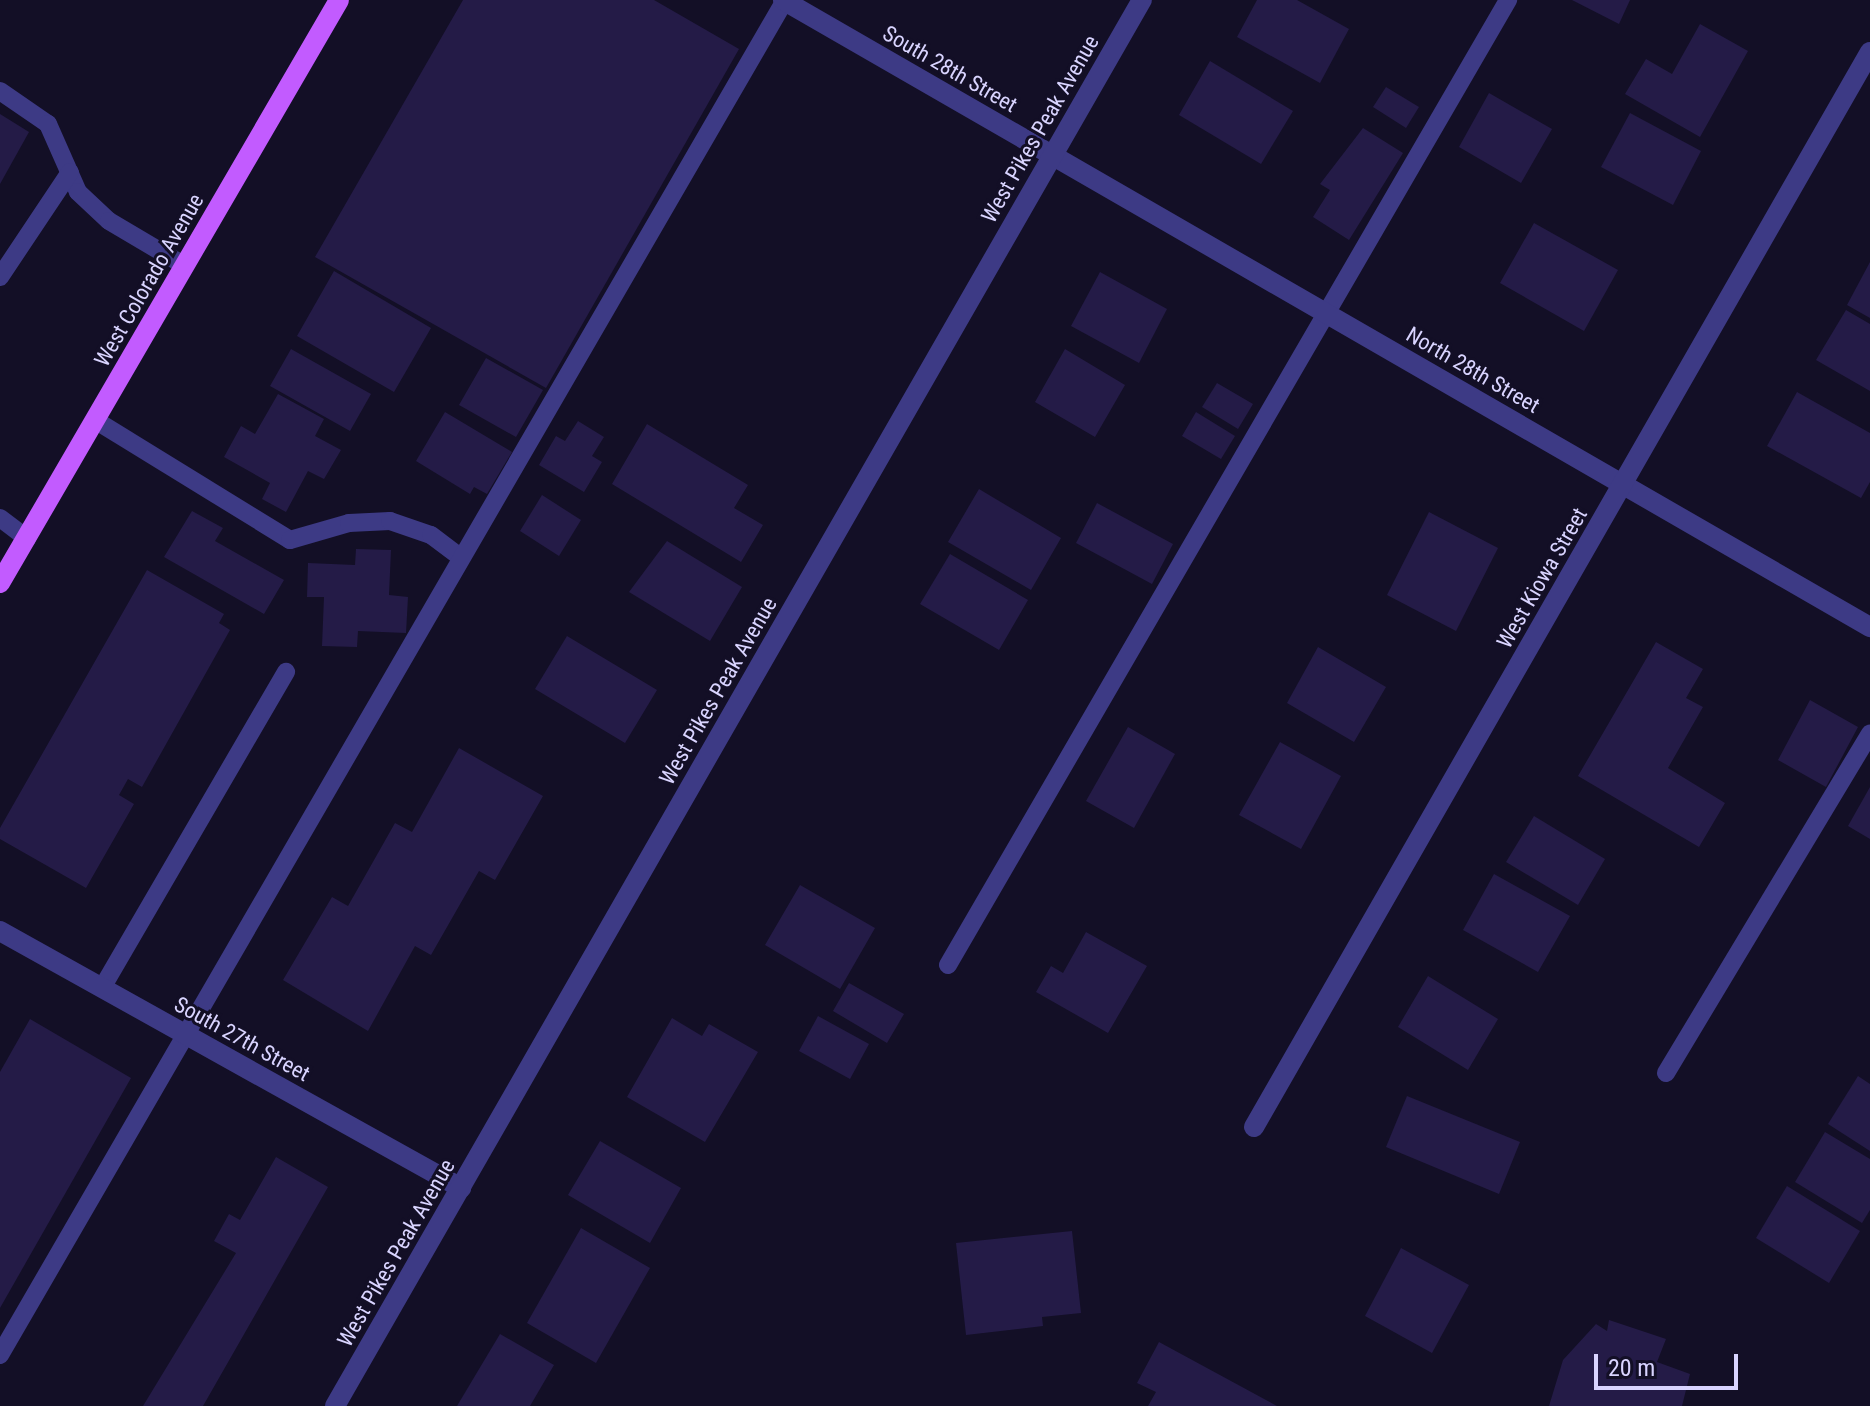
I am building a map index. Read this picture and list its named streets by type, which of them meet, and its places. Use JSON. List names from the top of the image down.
{
  "streets": {
    "main road": ["West Colorado Avenue"],
    "street": [
      "South 28th Street",
      "West Pikes Peak Avenue",
      "North 28th Street",
      "West Kiowa Street",
      "South 27th Street"
    ]
  },
  "crossings": [
    ["South 28th Street", "West Pikes Peak Avenue"],
    ["South 28th Street", "North 28th Street"],
    ["West Pikes Peak Avenue", "North 28th Street"],
    ["West Pikes Peak Avenue", "South 27th Street"],
    ["North 28th Street", "West Kiowa Street"]
  ],
  "scale_bar": "20 m"
}
